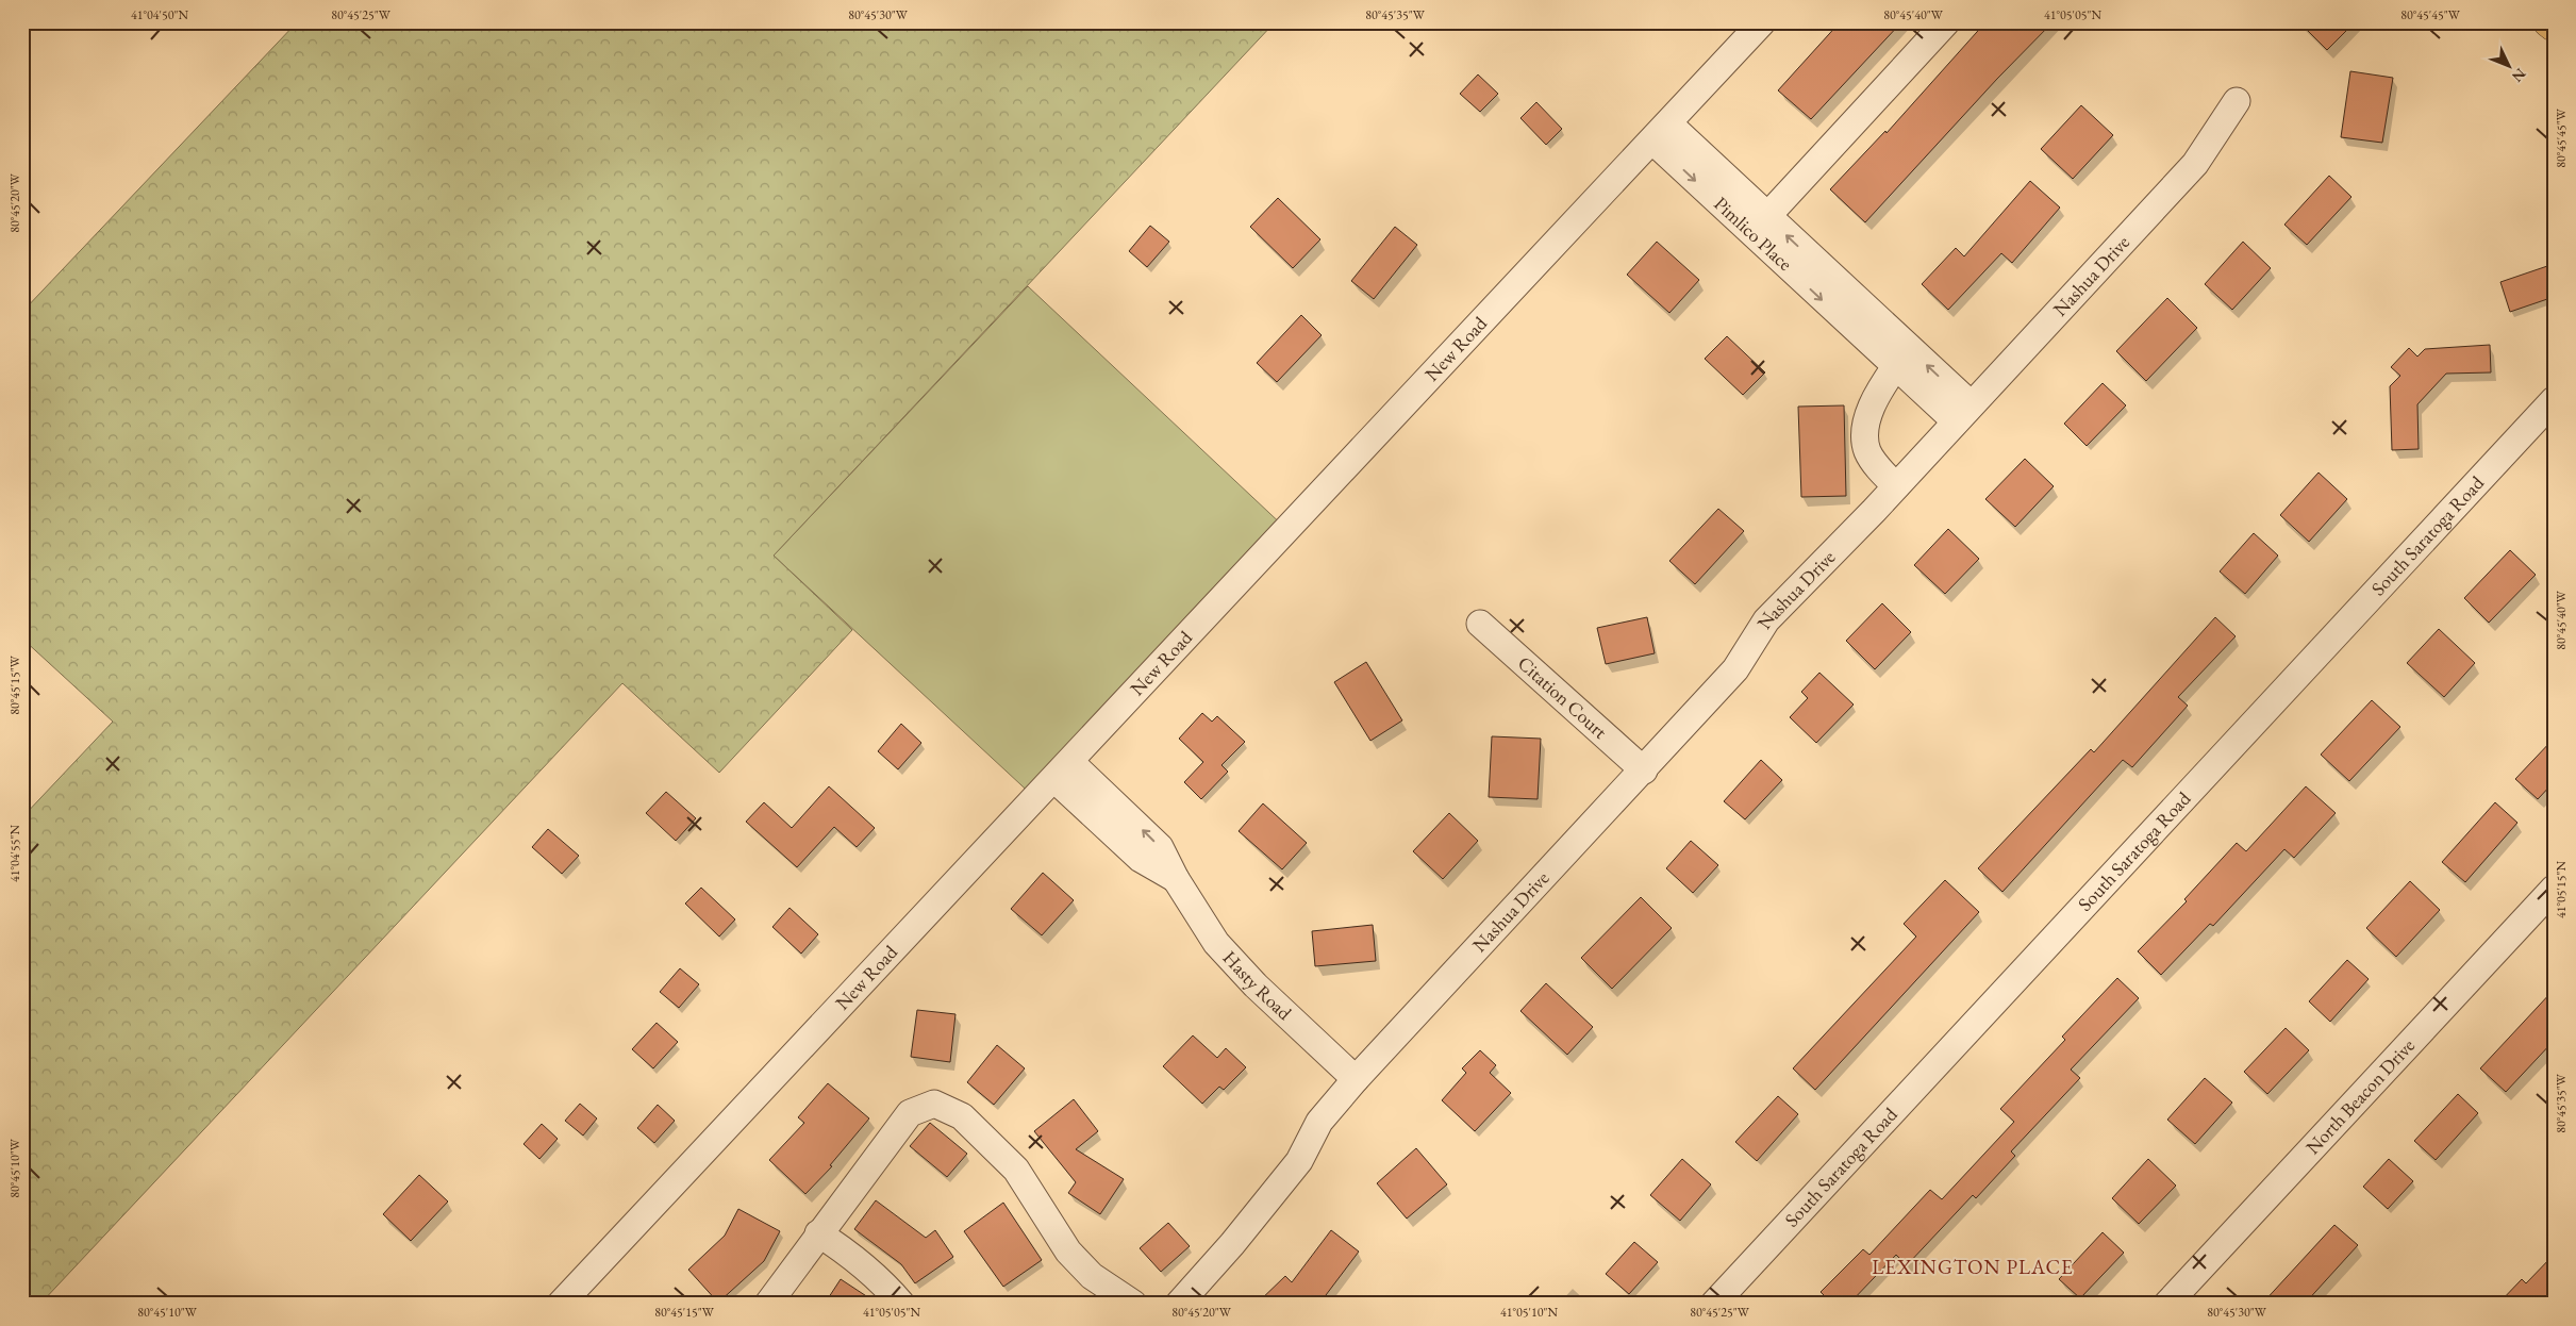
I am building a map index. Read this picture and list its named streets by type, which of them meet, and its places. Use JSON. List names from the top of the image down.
{
  "streets": {
    "street": [
      "Pimlico Place",
      "Nashua Drive",
      "New Road",
      "South Saratoga Road",
      "Citation Court",
      "Hasty Road",
      "North Beacon Drive"
    ]
  },
  "crossings": [
    ["Pimlico Place", "Nashua Drive"],
    ["Pimlico Place", "New Road"],
    ["Nashua Drive", "Citation Court"],
    ["Nashua Drive", "Hasty Road"],
    ["New Road", "Hasty Road"]
  ],
  "districts": ["LEXINGTON PLACE"],
  "north": "bottom right",
  "coordinates": [
    "41°04'50\"N",
    "80°45'25\"W",
    "80°45'30\"W",
    "80°45'35\"W",
    "80°45'40\"W",
    "41°05'05\"N",
    "80°45'45\"W",
    "80°45'20\"W",
    "80°45'15\"W",
    "41°04'55\"N",
    "41°05'15\"N",
    "80°45'10\"W",
    "41°05'10\"N"
  ]
}
